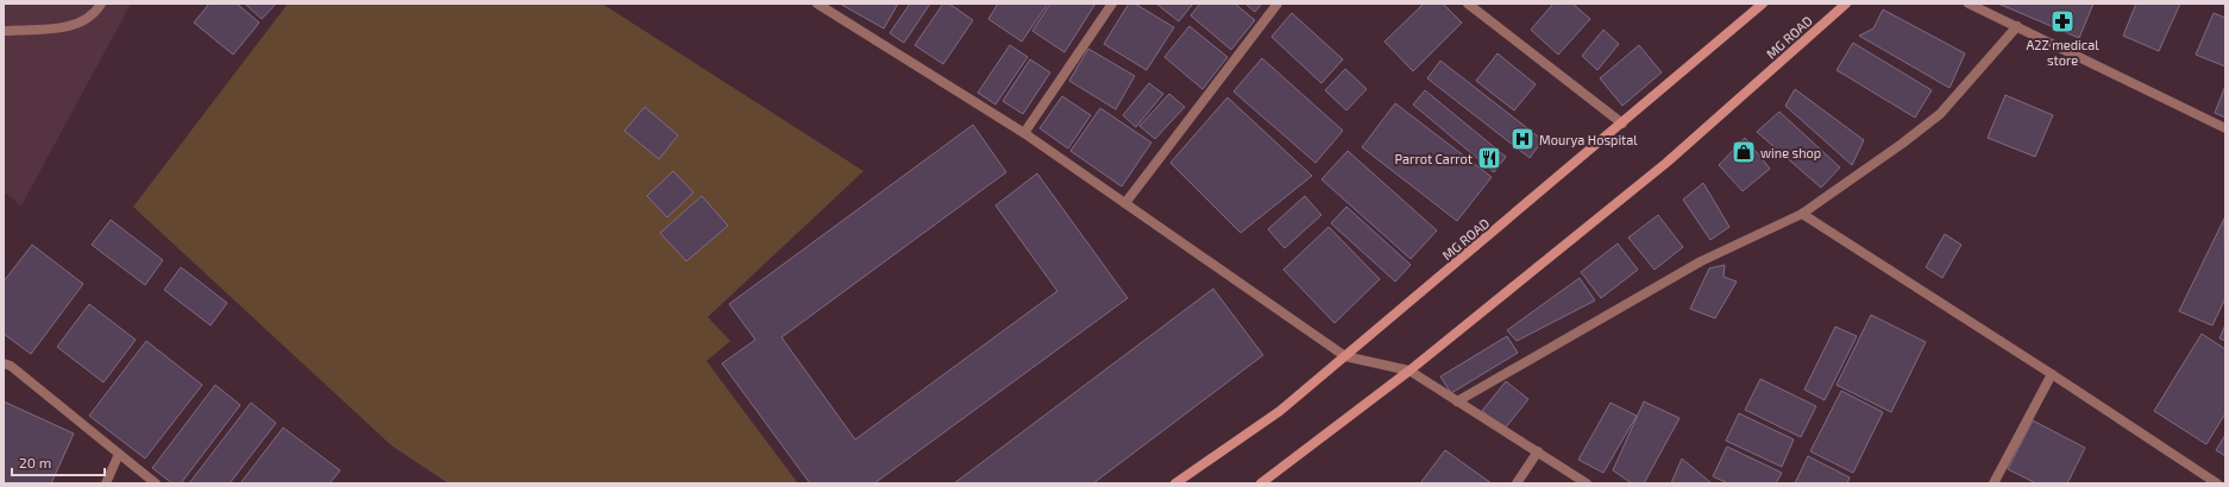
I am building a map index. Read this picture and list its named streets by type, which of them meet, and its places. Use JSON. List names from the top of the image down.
{
  "streets": {
    "main road": ["MG ROAD"]
  },
  "places": {
    "pharmacy": ["A2Z medical store"],
    "hospital": ["Mourya Hospital"],
    "shop": ["wine shop"],
    "restaurant": ["Parrot Carrot"]
  },
  "scale_bar": "20 m"
}
